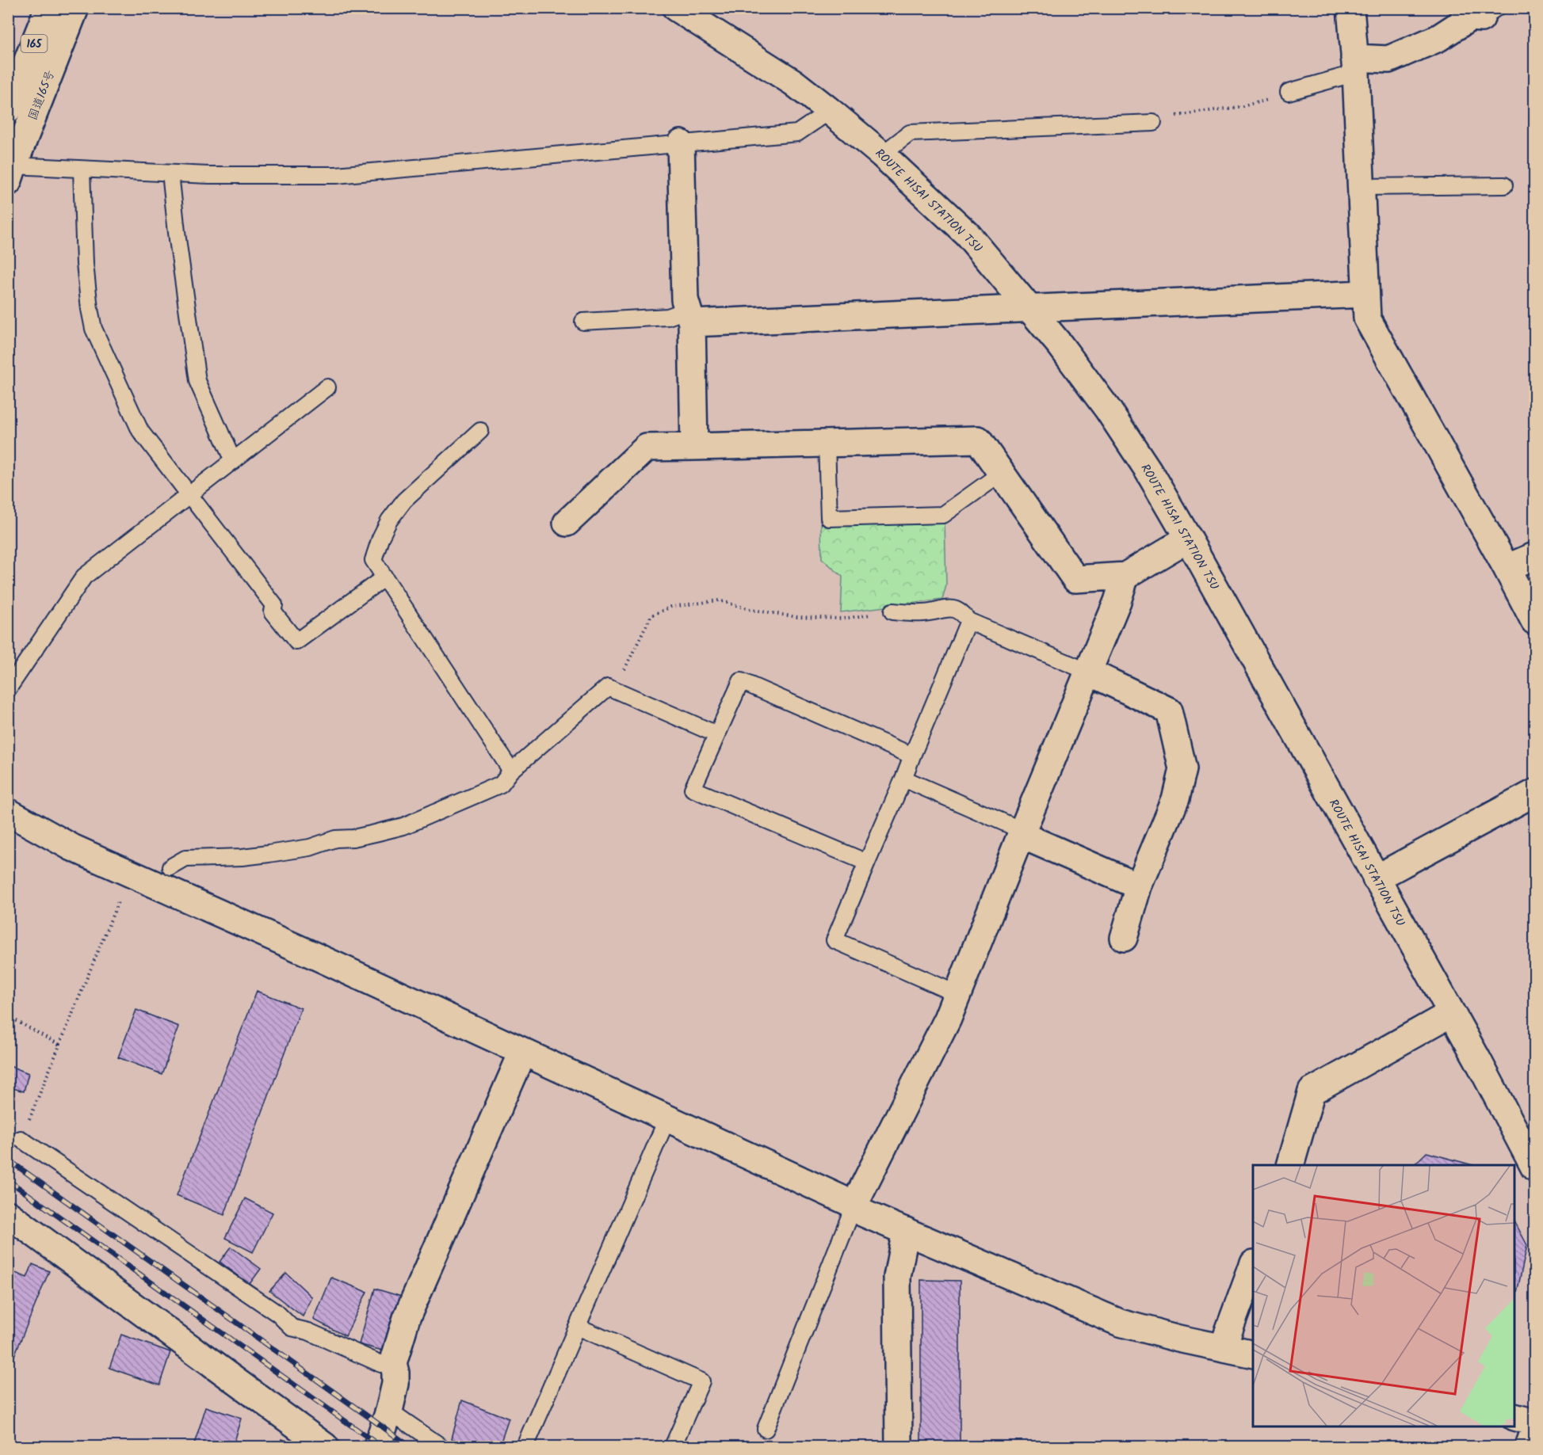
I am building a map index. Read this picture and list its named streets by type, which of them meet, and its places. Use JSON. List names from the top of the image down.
{
  "streets": {
    "main road": ["165", "国道165号", "ROUTE HISAI STATION TSU"]
  }
}
